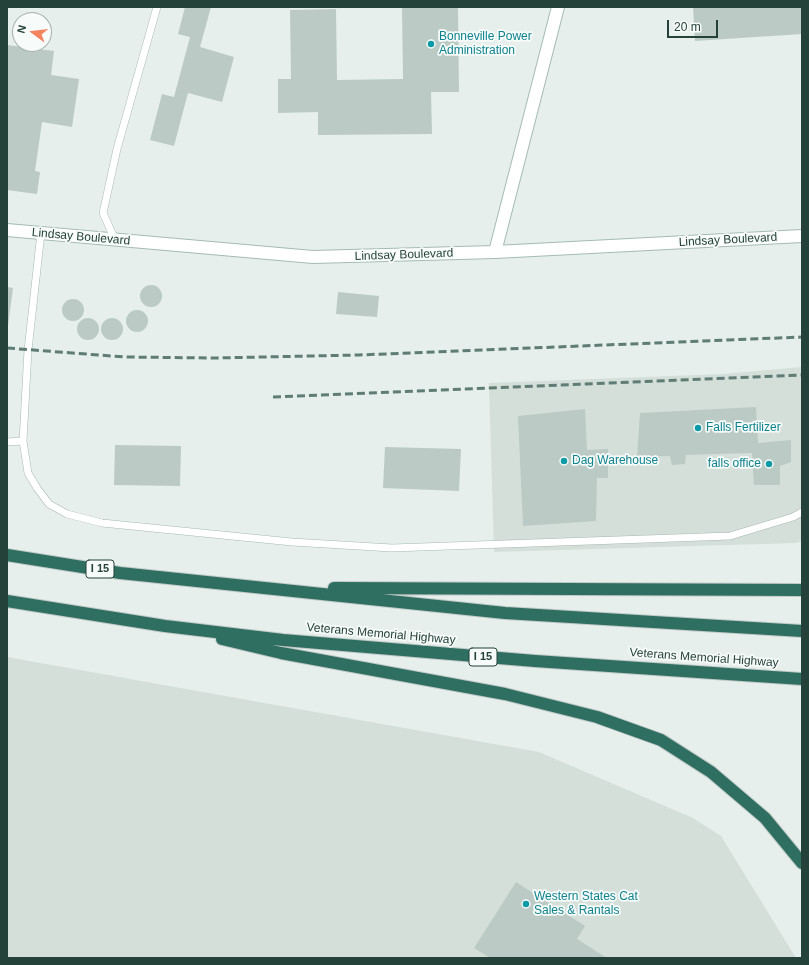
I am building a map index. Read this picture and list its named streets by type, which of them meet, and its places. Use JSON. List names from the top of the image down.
{
  "streets": {
    "highway": ["I 15", "Veterans Memorial Highway"],
    "street": ["Lindsay Boulevard"]
  },
  "places": [
    "Bonneville Power Administration",
    "Falls Fertilizer",
    "Dag Warehouse",
    "falls office",
    "Western States Cat Sales & Rantals"
  ],
  "scale_bar": "20 m",
  "north": "left"
}
